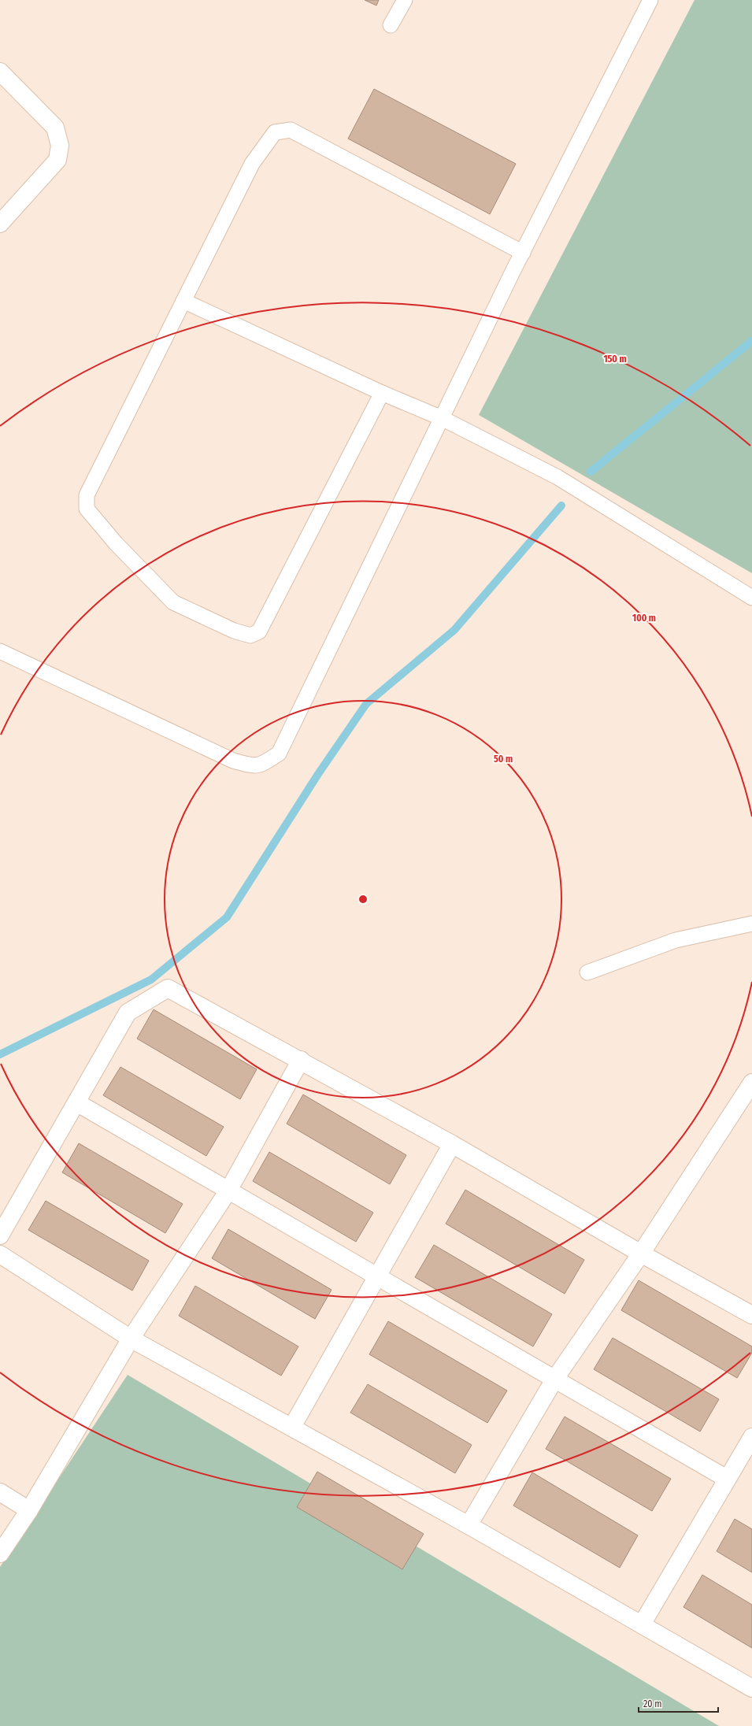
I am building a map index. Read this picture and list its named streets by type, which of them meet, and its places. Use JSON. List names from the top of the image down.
{
  "scale_bar": "20 m",
  "rings": ["150 m", "100 m", "50 m"]
}
